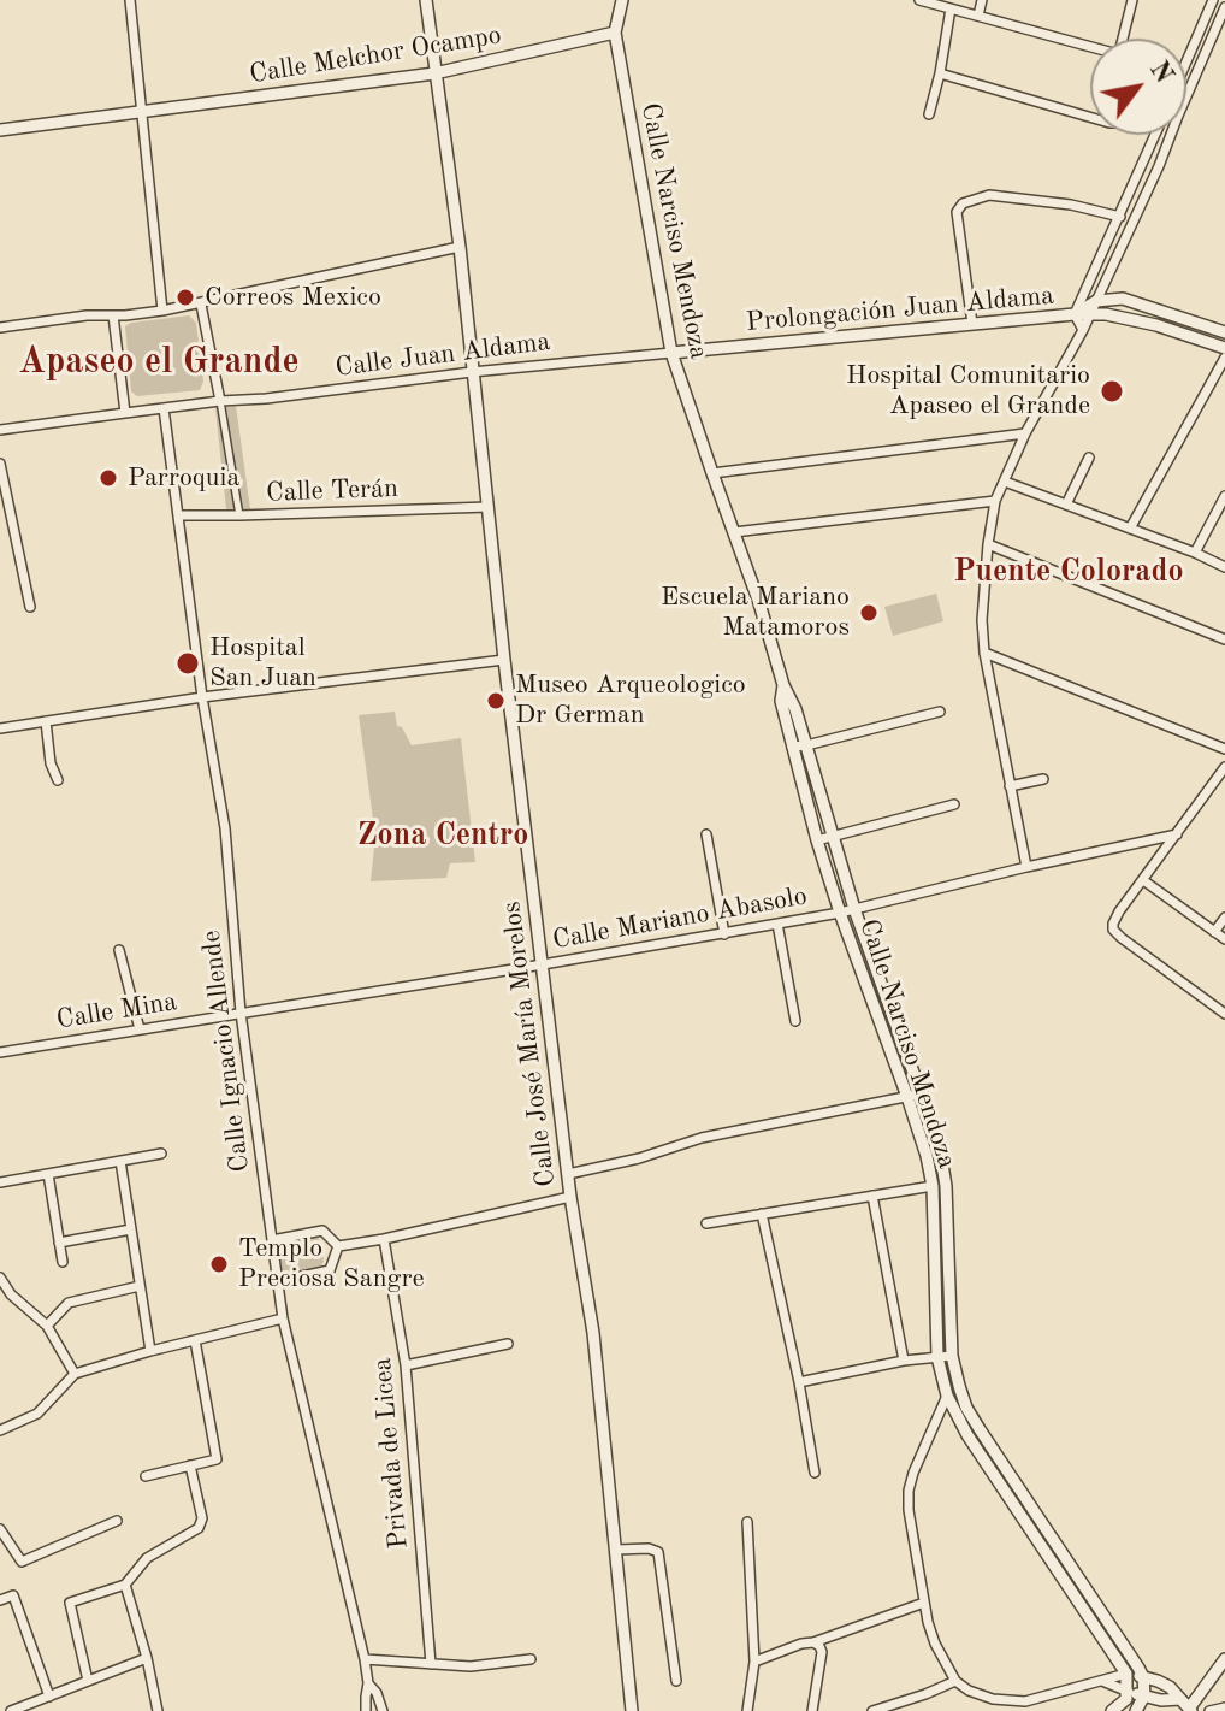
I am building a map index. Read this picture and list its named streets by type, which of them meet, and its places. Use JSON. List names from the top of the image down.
{
  "streets": {
    "street": [
      "Calle Melchor Ocampo",
      "Calle Narciso Mendoza",
      "Prolongación Juan Aldama",
      "Calle Juan Aldama",
      "Calle Terán",
      "Calle Mariano Abasolo",
      "Calle Mina",
      "Calle José María Morelos",
      "Calle Ignacio Allende",
      "Privada de Licea"
    ]
  },
  "crossings": [
    ["Calle Melchor Ocampo", "Calle Narciso Mendoza"],
    ["Calle Melchor Ocampo", "Calle José María Morelos"],
    ["Calle Narciso Mendoza", "Prolongación Juan Aldama"],
    ["Calle Narciso Mendoza", "Calle Juan Aldama"],
    ["Calle Narciso Mendoza", "Calle Mariano Abasolo"],
    ["Prolongación Juan Aldama", "Calle Juan Aldama"],
    ["Calle Juan Aldama", "Calle José María Morelos"],
    ["Calle Juan Aldama", "Calle Ignacio Allende"],
    ["Calle Terán", "Calle José María Morelos"],
    ["Calle Terán", "Calle Ignacio Allende"],
    ["Calle Mariano Abasolo", "Calle Mina"],
    ["Calle Mariano Abasolo", "Calle José María Morelos"],
    ["Calle Mariano Abasolo", "Calle Ignacio Allende"],
    ["Calle Mina", "Calle Ignacio Allende"]
  ],
  "districts": ["Apaseo el Grande", "Puente Colorado", "Zona Centro"],
  "places": [
    "Correos Mexico",
    "Hospital Comunitario Apaseo el Grande",
    "Parroquia",
    "Escuela Mariano Matamoros",
    "Hospital San Juan",
    "Museo Arqueologico Dr German",
    "Templo Preciosa Sangre"
  ],
  "north": "top right"
}
